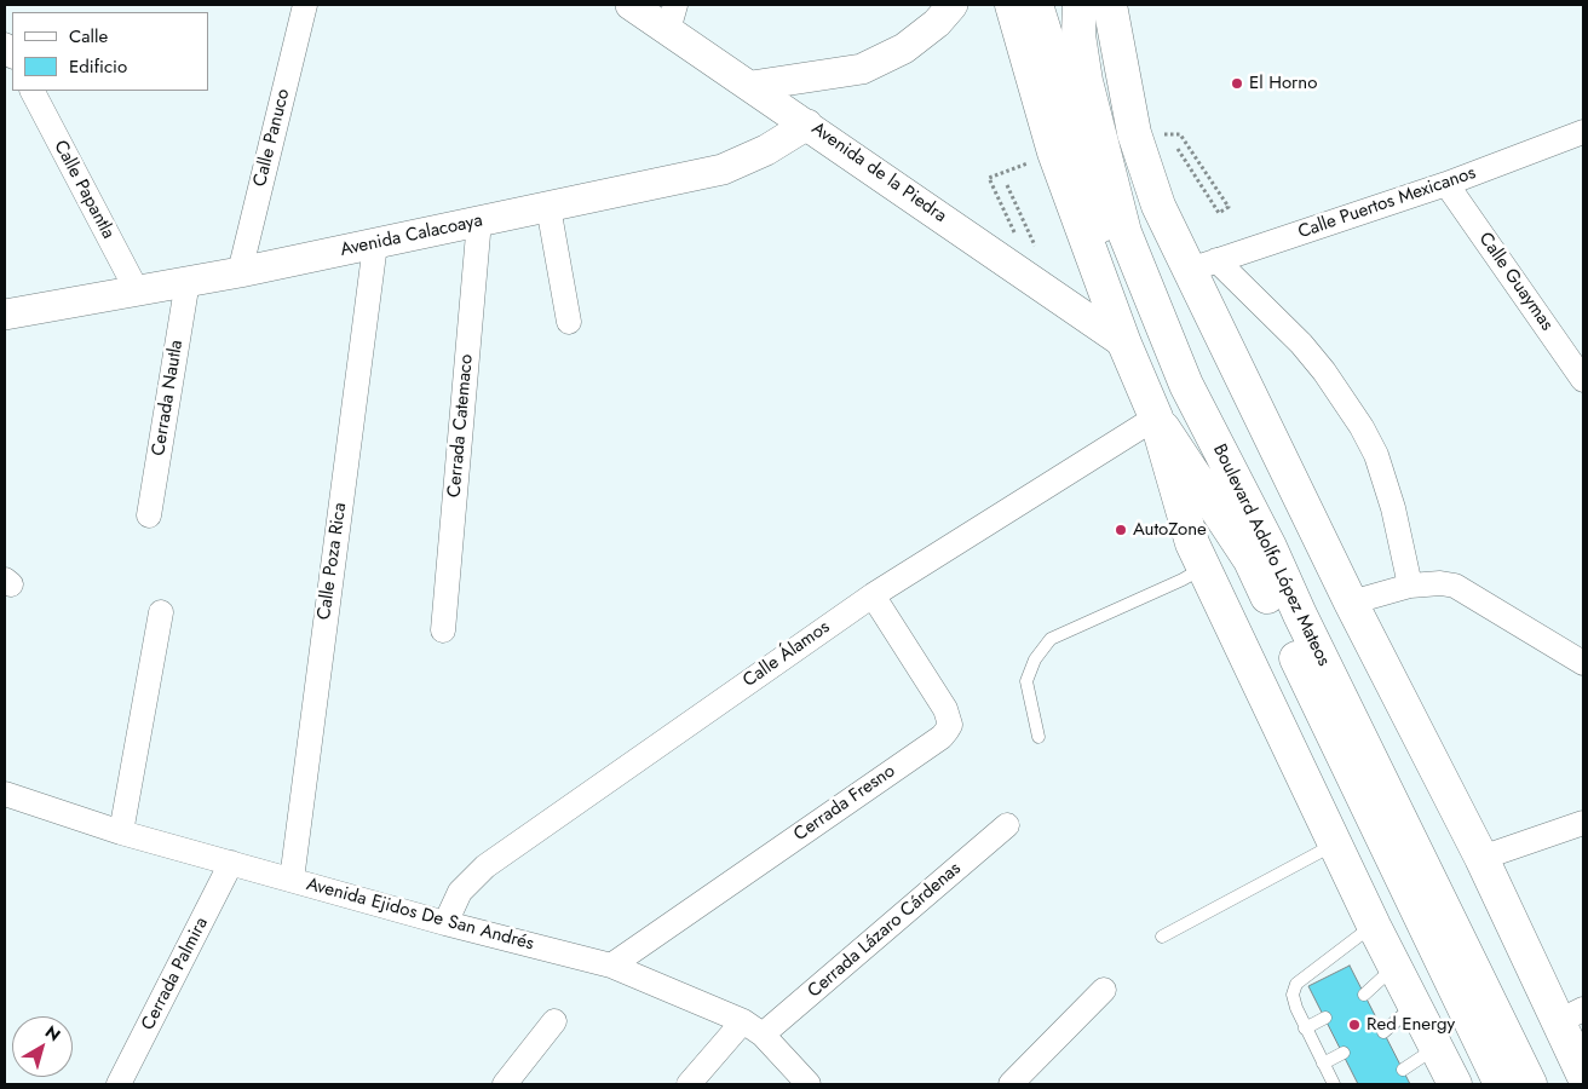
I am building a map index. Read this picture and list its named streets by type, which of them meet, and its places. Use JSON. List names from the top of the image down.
{
  "streets": {
    "main road": ["Boulevard Adolfo López Mateos"],
    "street": [
      "Calle Panuco",
      "Avenida de la Piedra",
      "Calle Papantla",
      "Calle Puertos Mexicanos",
      "Avenida Calacoaya",
      "Calle Guaymas",
      "Cerrada Nautla",
      "Cerrada Catemaco",
      "Calle Poza Rica",
      "Calle Álamos",
      "Cerrada Fresno",
      "Avenida Ejidos De San Andrés",
      "Cerrada Lázaro Cárdenas",
      "Cerrada Palmira"
    ]
  },
  "crossings": [
    ["Calle Panuco", "Avenida Calacoaya"],
    ["Avenida de la Piedra", "Avenida Calacoaya"],
    ["Avenida de la Piedra", "Boulevard Adolfo López Mateos"],
    ["Calle Papantla", "Avenida Calacoaya"],
    ["Calle Puertos Mexicanos", "Calle Guaymas"],
    ["Avenida Calacoaya", "Cerrada Nautla"],
    ["Avenida Calacoaya", "Cerrada Catemaco"],
    ["Avenida Calacoaya", "Calle Poza Rica"],
    ["Boulevard Adolfo López Mateos", "Calle Álamos"],
    ["Calle Poza Rica", "Avenida Ejidos De San Andrés"],
    ["Calle Álamos", "Cerrada Fresno"],
    ["Calle Álamos", "Avenida Ejidos De San Andrés"],
    ["Cerrada Fresno", "Avenida Ejidos De San Andrés"],
    ["Avenida Ejidos De San Andrés", "Cerrada Lázaro Cárdenas"],
    ["Avenida Ejidos De San Andrés", "Cerrada Palmira"]
  ],
  "places": ["El Horno", "AutoZone", "Red Energy"],
  "legend": ["Calle", "Edificio"],
  "north": "top right"
}
